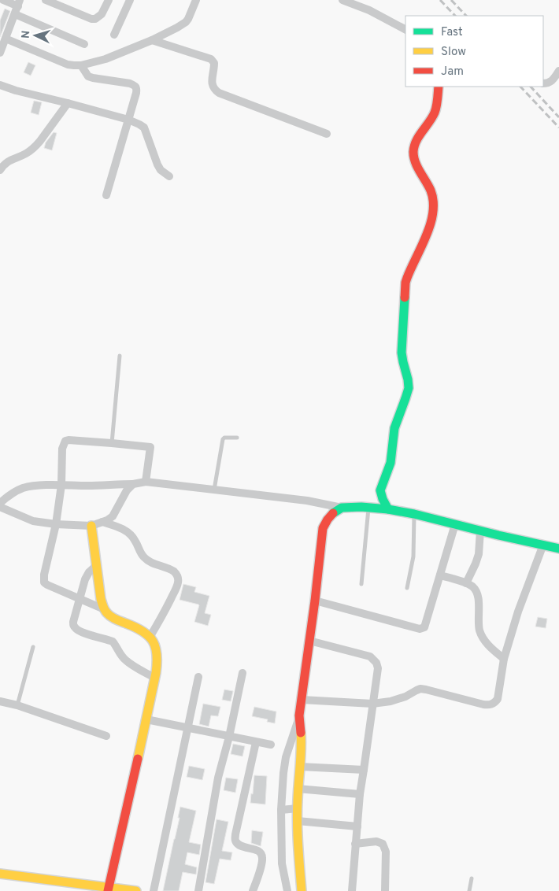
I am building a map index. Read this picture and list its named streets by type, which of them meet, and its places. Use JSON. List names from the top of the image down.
{
  "legend": ["Fast", "Slow", "Jam"],
  "north": "left"
}
